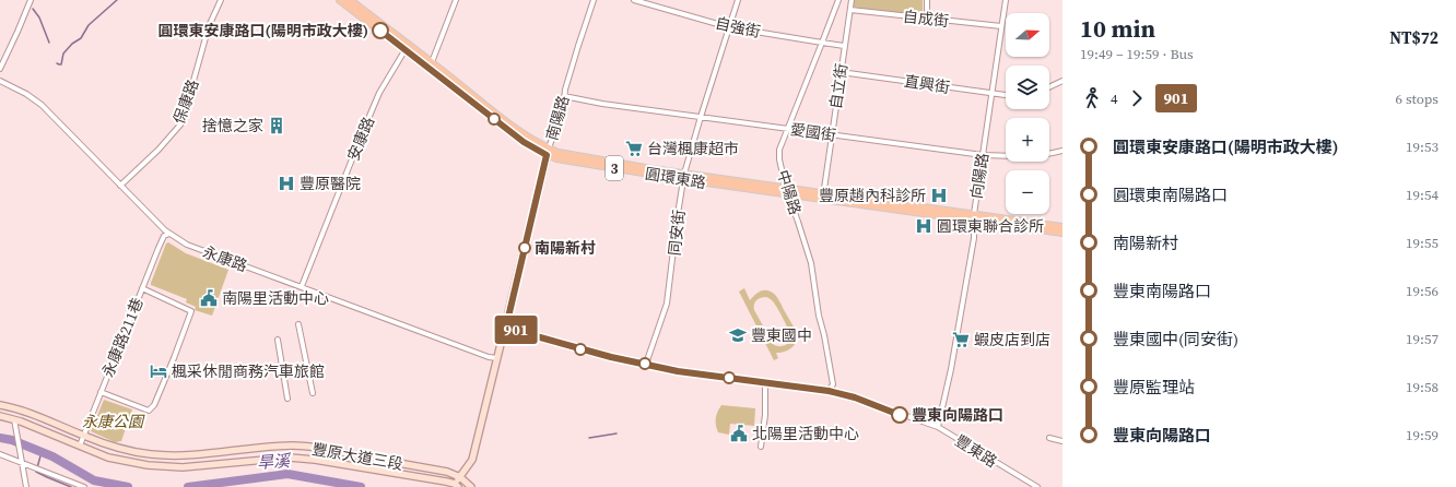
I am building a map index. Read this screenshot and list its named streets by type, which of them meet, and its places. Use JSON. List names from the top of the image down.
{
  "streets": {
    "main road": ["3", "圓環東路"],
    "street": [
      "自成街",
      "自強街",
      "直興街",
      "自立街",
      "保康路",
      "南陽路",
      "愛國街",
      "安康路",
      "向陽路",
      "中陽路",
      "同安街",
      "永康路",
      "永康路211巷",
      "豐東路",
      "豐原大道三段"
    ]
  },
  "crossings": [
    ["自成街", "自立街"],
    ["自成街", "向陽路"],
    ["自強街", "自立街"],
    ["自強街", "中陽路"],
    ["自強街", "同安街"],
    ["直興街", "自立街"],
    ["直興街", "向陽路"],
    ["自立街", "愛國街"],
    ["自立街", "圓環東路"],
    ["保康路", "永康路"],
    ["南陽路", "愛國街"],
    ["南陽路", "圓環東路"],
    ["南陽路", "永康路"],
    ["南陽路", "豐東路"],
    ["南陽路", "豐原大道三段"],
    ["愛國街", "向陽路"],
    ["愛國街", "中陽路"],
    ["愛國街", "同安街"],
    ["安康路", "圓環東路"],
    ["安康路", "永康路"],
    ["向陽路", "圓環東路"],
    ["向陽路", "豐東路"],
    ["圓環東路", "中陽路"],
    ["圓環東路", "同安街"],
    ["中陽路", "豐東路"],
    ["同安街", "豐東路"],
    ["永康路", "永康路211巷"],
    ["永康路211巷", "豐原大道三段"]
  ],
  "water": ["旱溪"],
  "parks": ["永康公園"],
  "places": {
    "other": ["圓環東安康路口(陽明市政大樓)", "南陽新村", "豐東向陽路口"],
    "building": ["捨憶之家"],
    "supermarket": ["台灣楓康超市", "蝦皮店到店"],
    "hospital": ["豐原醫院", "豐原趙內科診所", "圓環東聯合診所"],
    "public building": ["南陽里活動中心", "北陽里活動中心"],
    "school or university": ["豐東國中"],
    "hotel": ["楓采休閒商務汽車旅館"]
  },
  "lines": ["bus line 901"],
  "north": "right",
  "page": {
    "on_map": "901",
    "heading": ["10 min", "19:49 – 19:59 · Bus", "NT$72"],
    "map_buttons": ["+", "−"],
    "legs": ["4", "901", "6 stops"],
    "list": [
      {
        "name": "圓環東安康路口(陽明市政大樓)",
        "value": "19:53"
      },
      {
        "name": "圓環東南陽路口",
        "value": "19:54"
      },
      {
        "name": "南陽新村",
        "value": "19:55"
      },
      {
        "name": "豐東南陽路口",
        "value": "19:56"
      },
      {
        "name": "豐東國中(同安街)",
        "value": "19:57"
      },
      {
        "name": "豐原監理站",
        "value": "19:58"
      },
      {
        "name": "豐東向陽路口",
        "value": "19:59"
      }
    ]
  }
}
